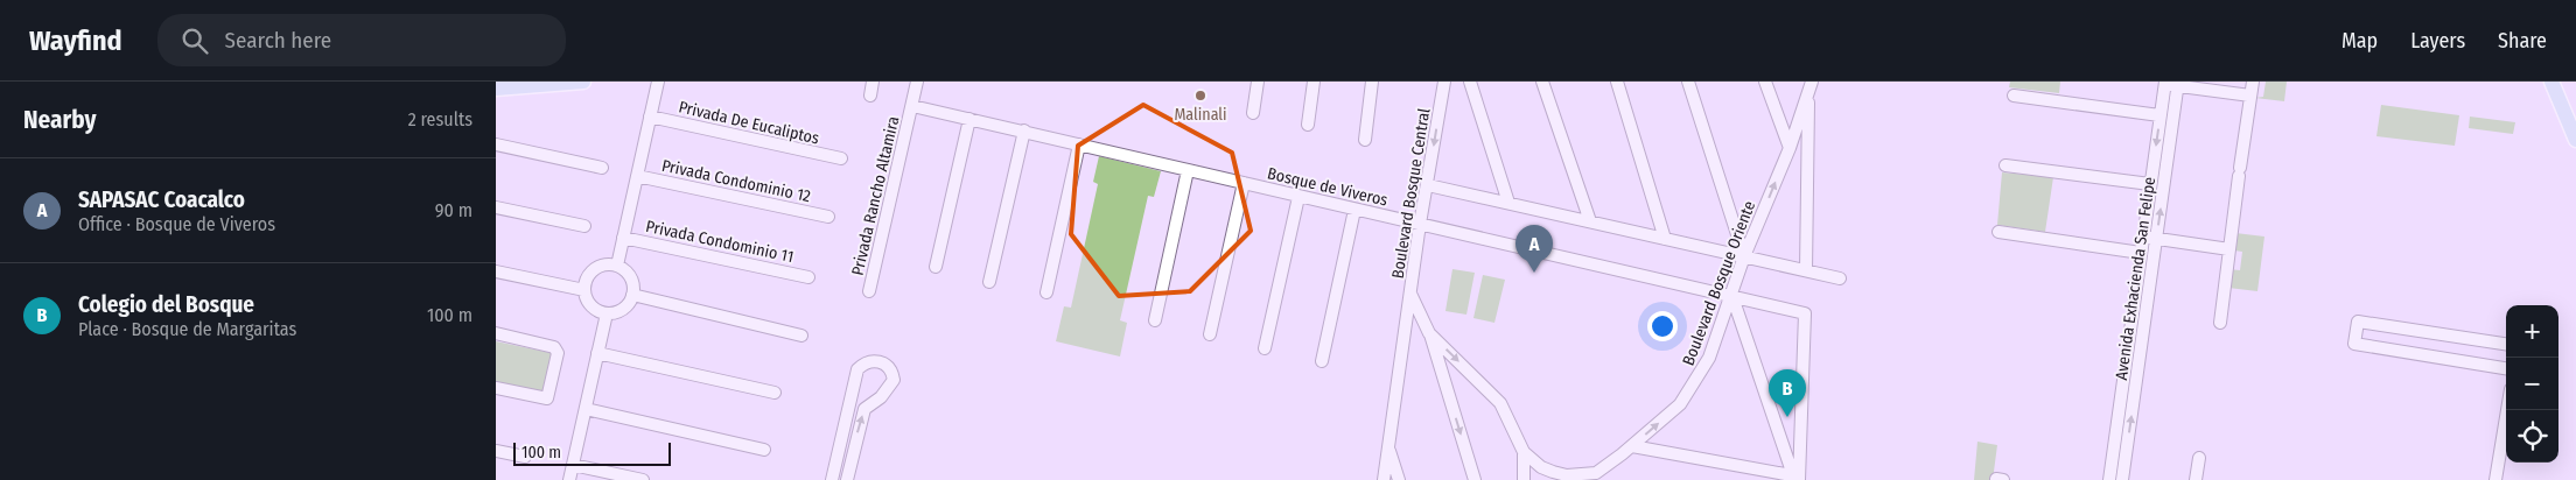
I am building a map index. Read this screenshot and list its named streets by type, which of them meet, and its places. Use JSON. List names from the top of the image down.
{
  "streets": {
    "street": [
      "Privada De Eucaliptos",
      "Privada Condominio 12",
      "Bosque de Viveros",
      "Boulevard Bosque Central",
      "Privada Rancho Altamira",
      "Privada Condominio 11",
      "Avenida Exhacienda San Felipe",
      "Boulevard Bosque Oriente"
    ]
  },
  "crossings": [
    ["Bosque de Viveros", "Boulevard Bosque Central"],
    ["Bosque de Viveros", "Privada Rancho Altamira"],
    ["Bosque de Viveros", "Boulevard Bosque Oriente"]
  ],
  "one_way": ["Boulevard Bosque Oriente"],
  "places": ["Malinali"],
  "scale_bar": "100 m",
  "page": {
    "header": "Wayfind",
    "search": "Search here",
    "nav": ["Map", "Layers", "Share"],
    "heading": ["Nearby", "2 results"],
    "list": [
      {
        "mark": "A",
        "name": "SAPASAC Coacalco",
        "note": "Office · Bosque de Viveros",
        "value": "90 m"
      },
      {
        "mark": "B",
        "name": "Colegio del Bosque",
        "note": "Place · Bosque de Margaritas",
        "value": "100 m"
      }
    ],
    "pins": ["A", "B"],
    "map_buttons": ["+", "−"],
    "scale": "100 m"
  }
}
